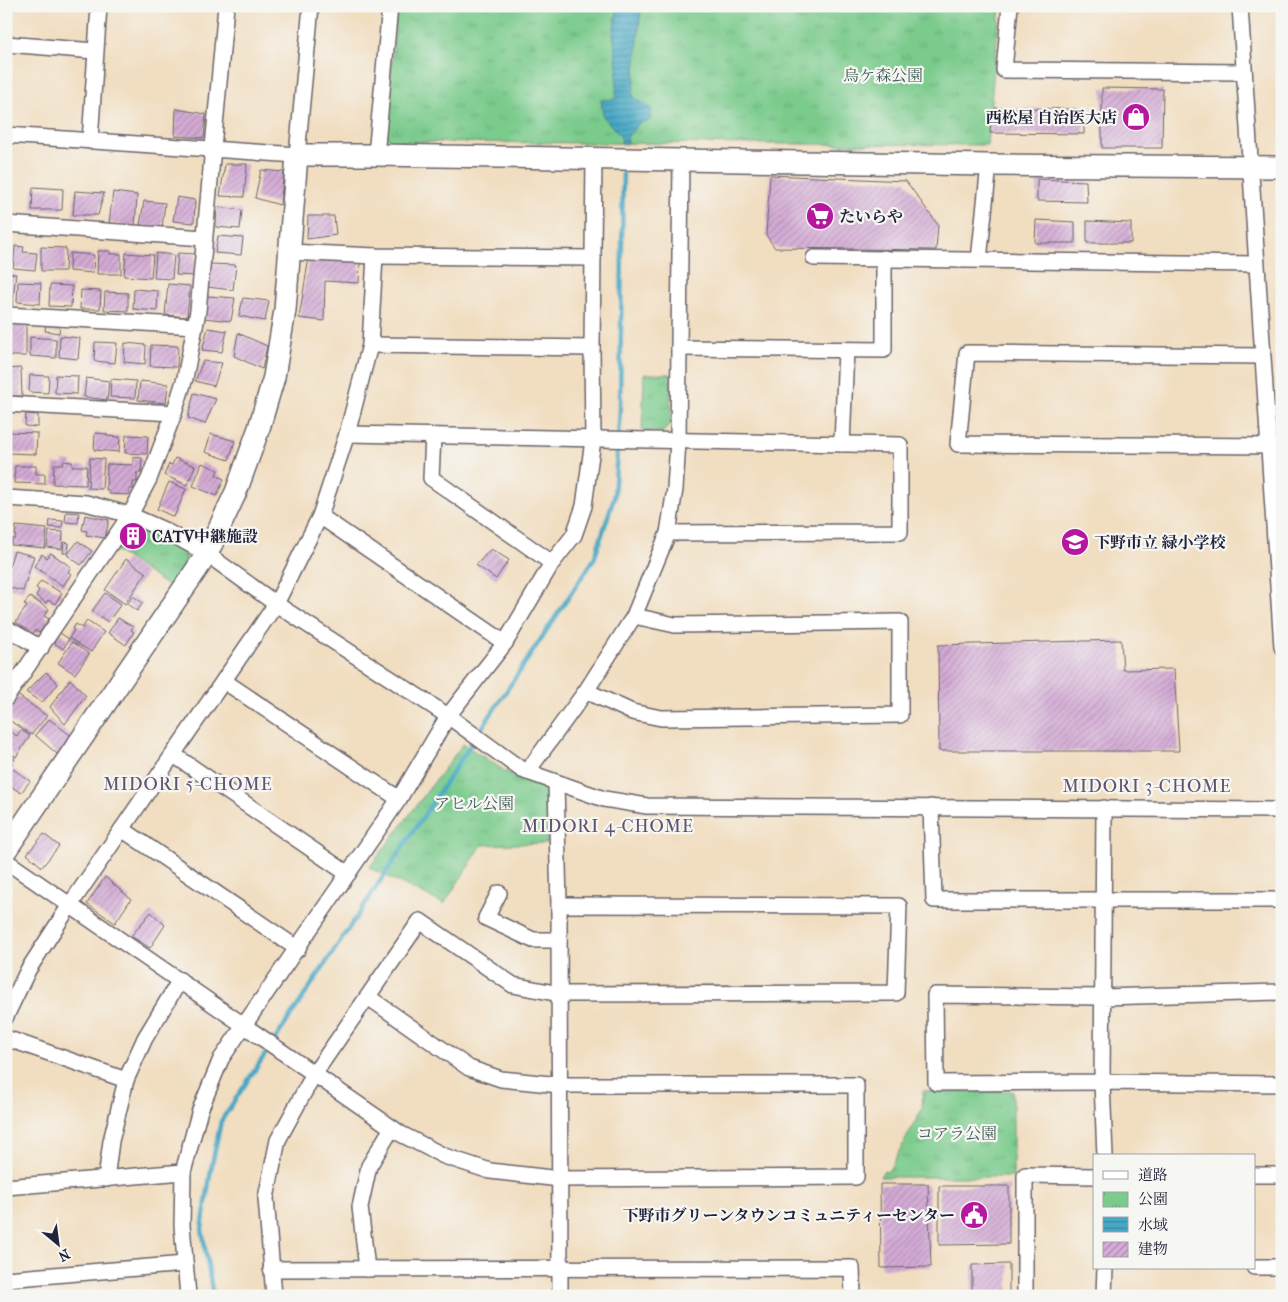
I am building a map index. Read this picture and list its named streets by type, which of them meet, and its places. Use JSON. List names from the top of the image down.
{
  "districts": ["MIDORI 5-CHOME", "MIDORI 3-CHOME", "MIDORI 4-CHOME"],
  "parks": ["烏ケ森公園", "アヒル公園", "コアラ公園"],
  "places": {
    "shop": ["西松屋 自治医大店"],
    "supermarket": ["たいらや"],
    "building": ["CATV中継施設"],
    "school or university": ["下野市立 緑小学校"],
    "public building": ["下野市グリーンタウンコミュニティーセンター"]
  },
  "legend": [
    "道路",
    "公園",
    "水域",
    "建物"
  ],
  "north": "bottom right"
}
